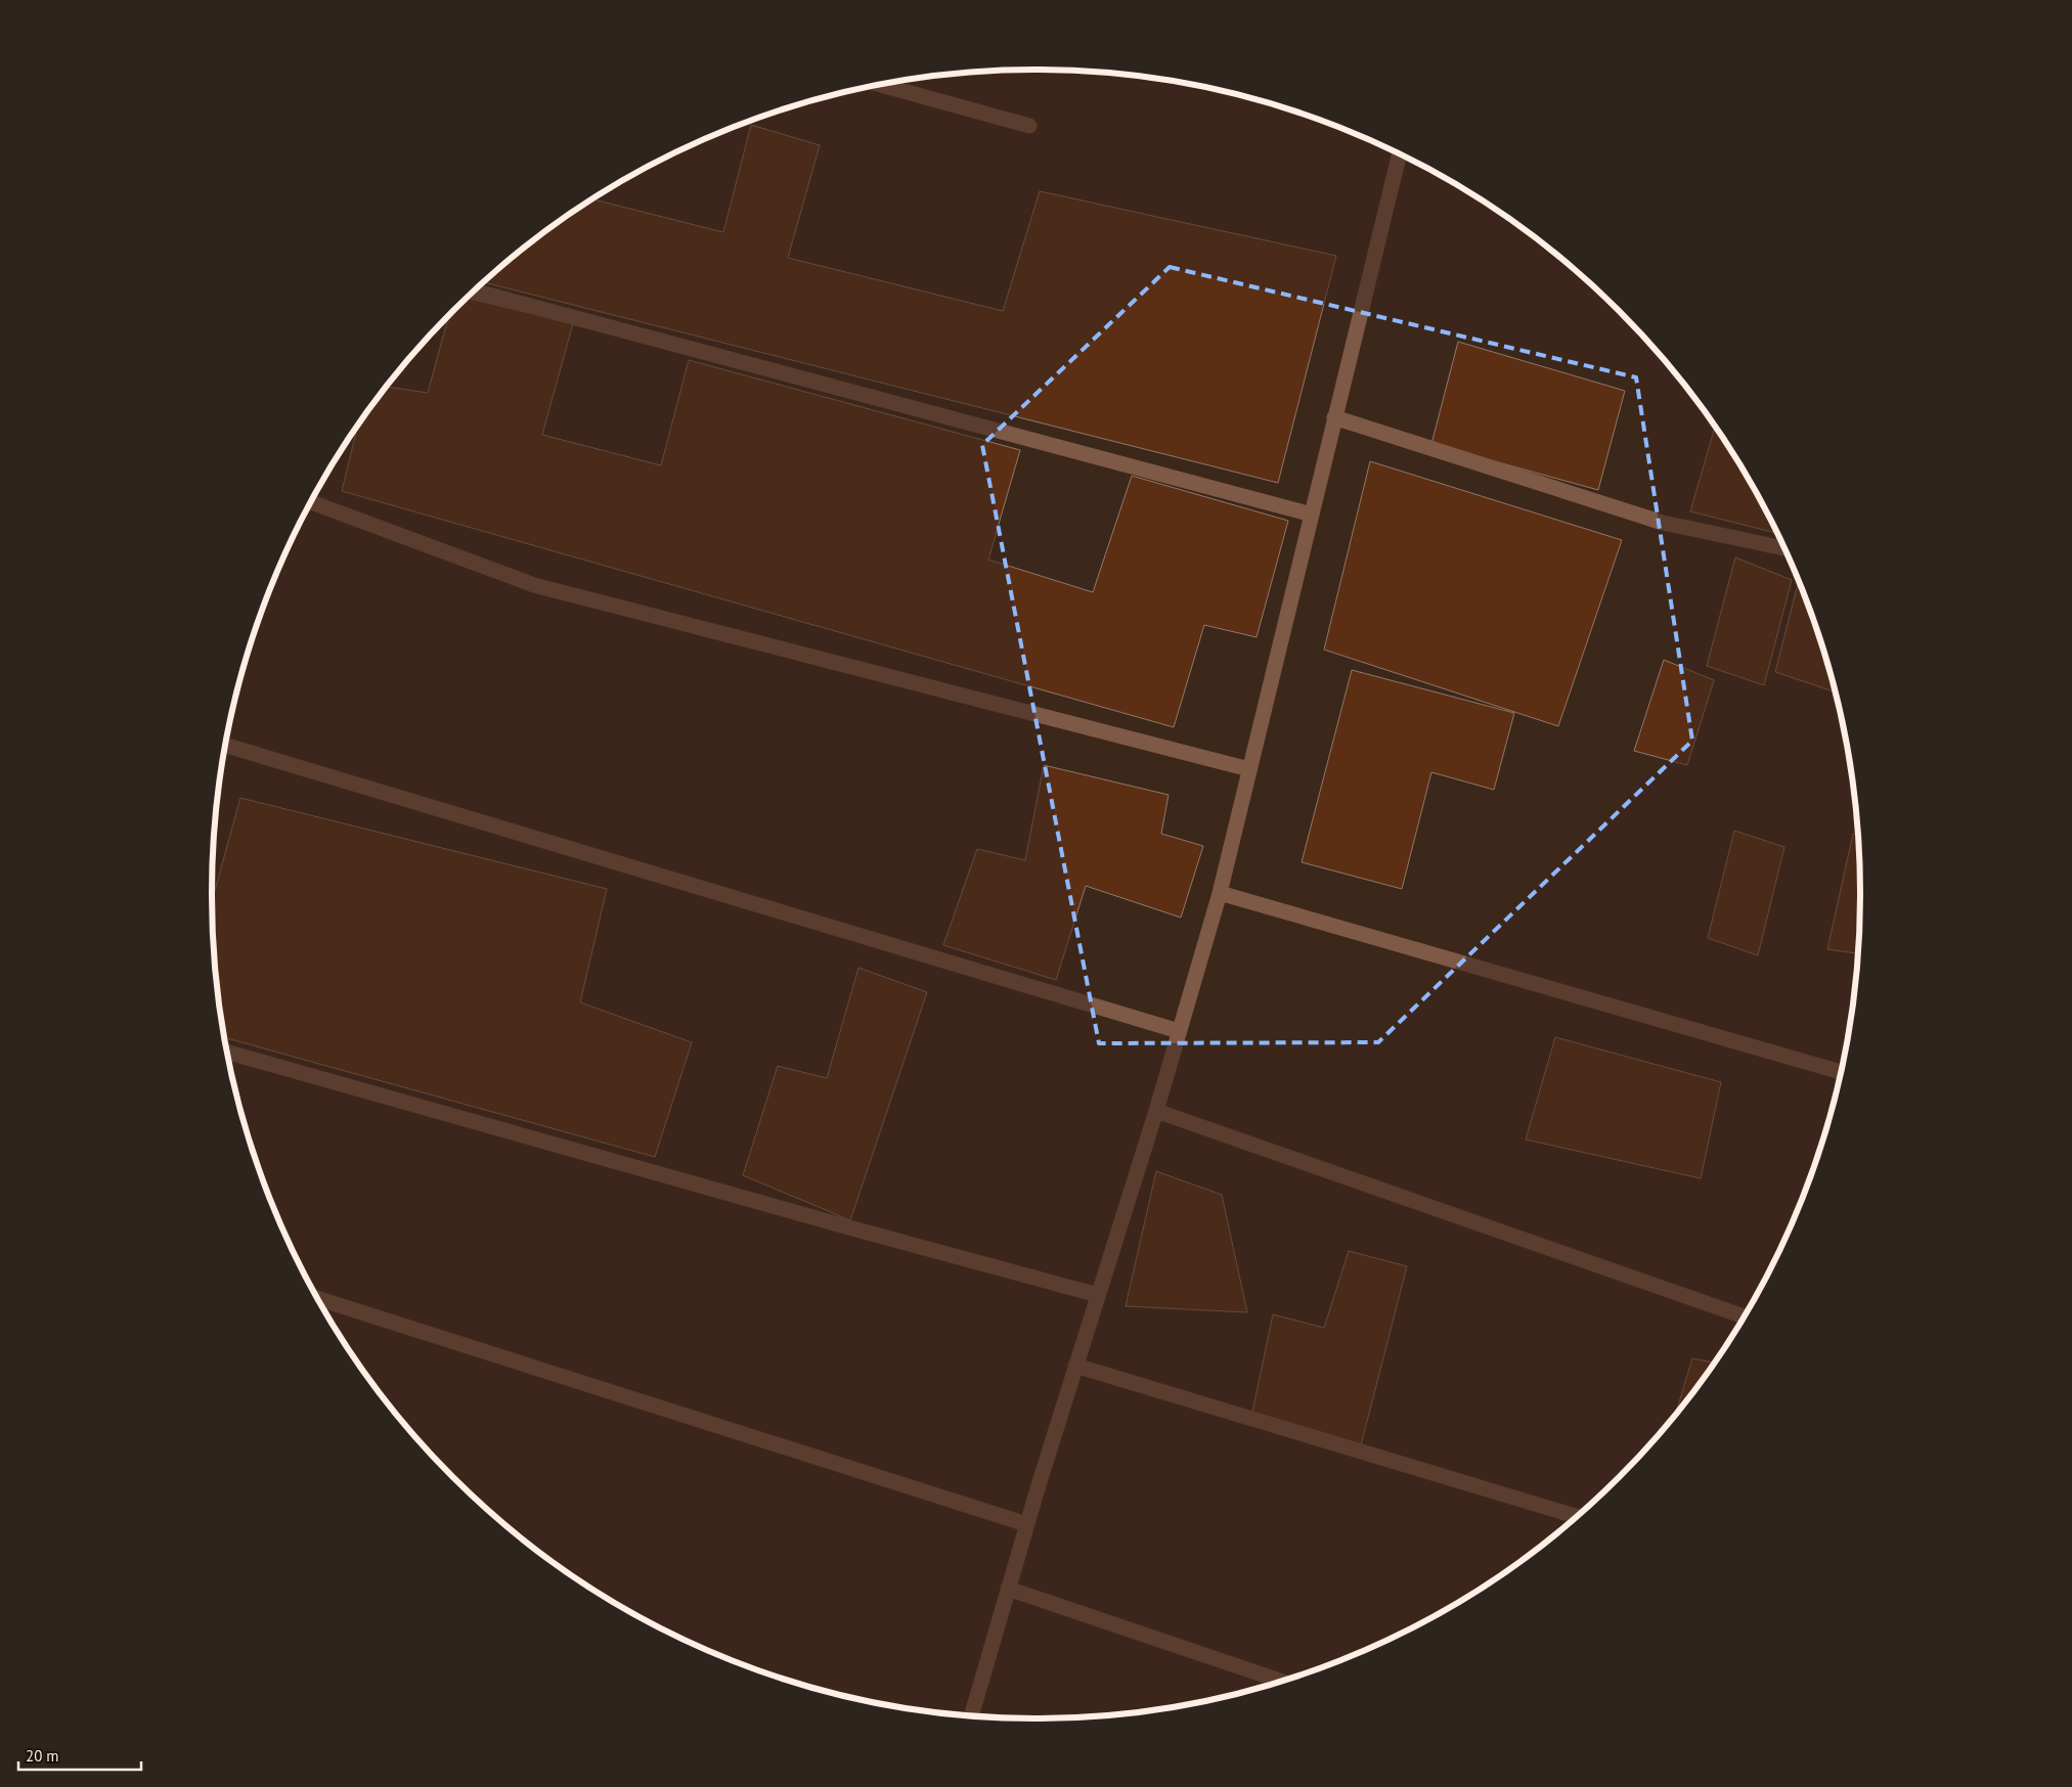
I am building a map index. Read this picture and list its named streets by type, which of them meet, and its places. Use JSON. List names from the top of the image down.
{
  "scale_bar": "20 m"
}
